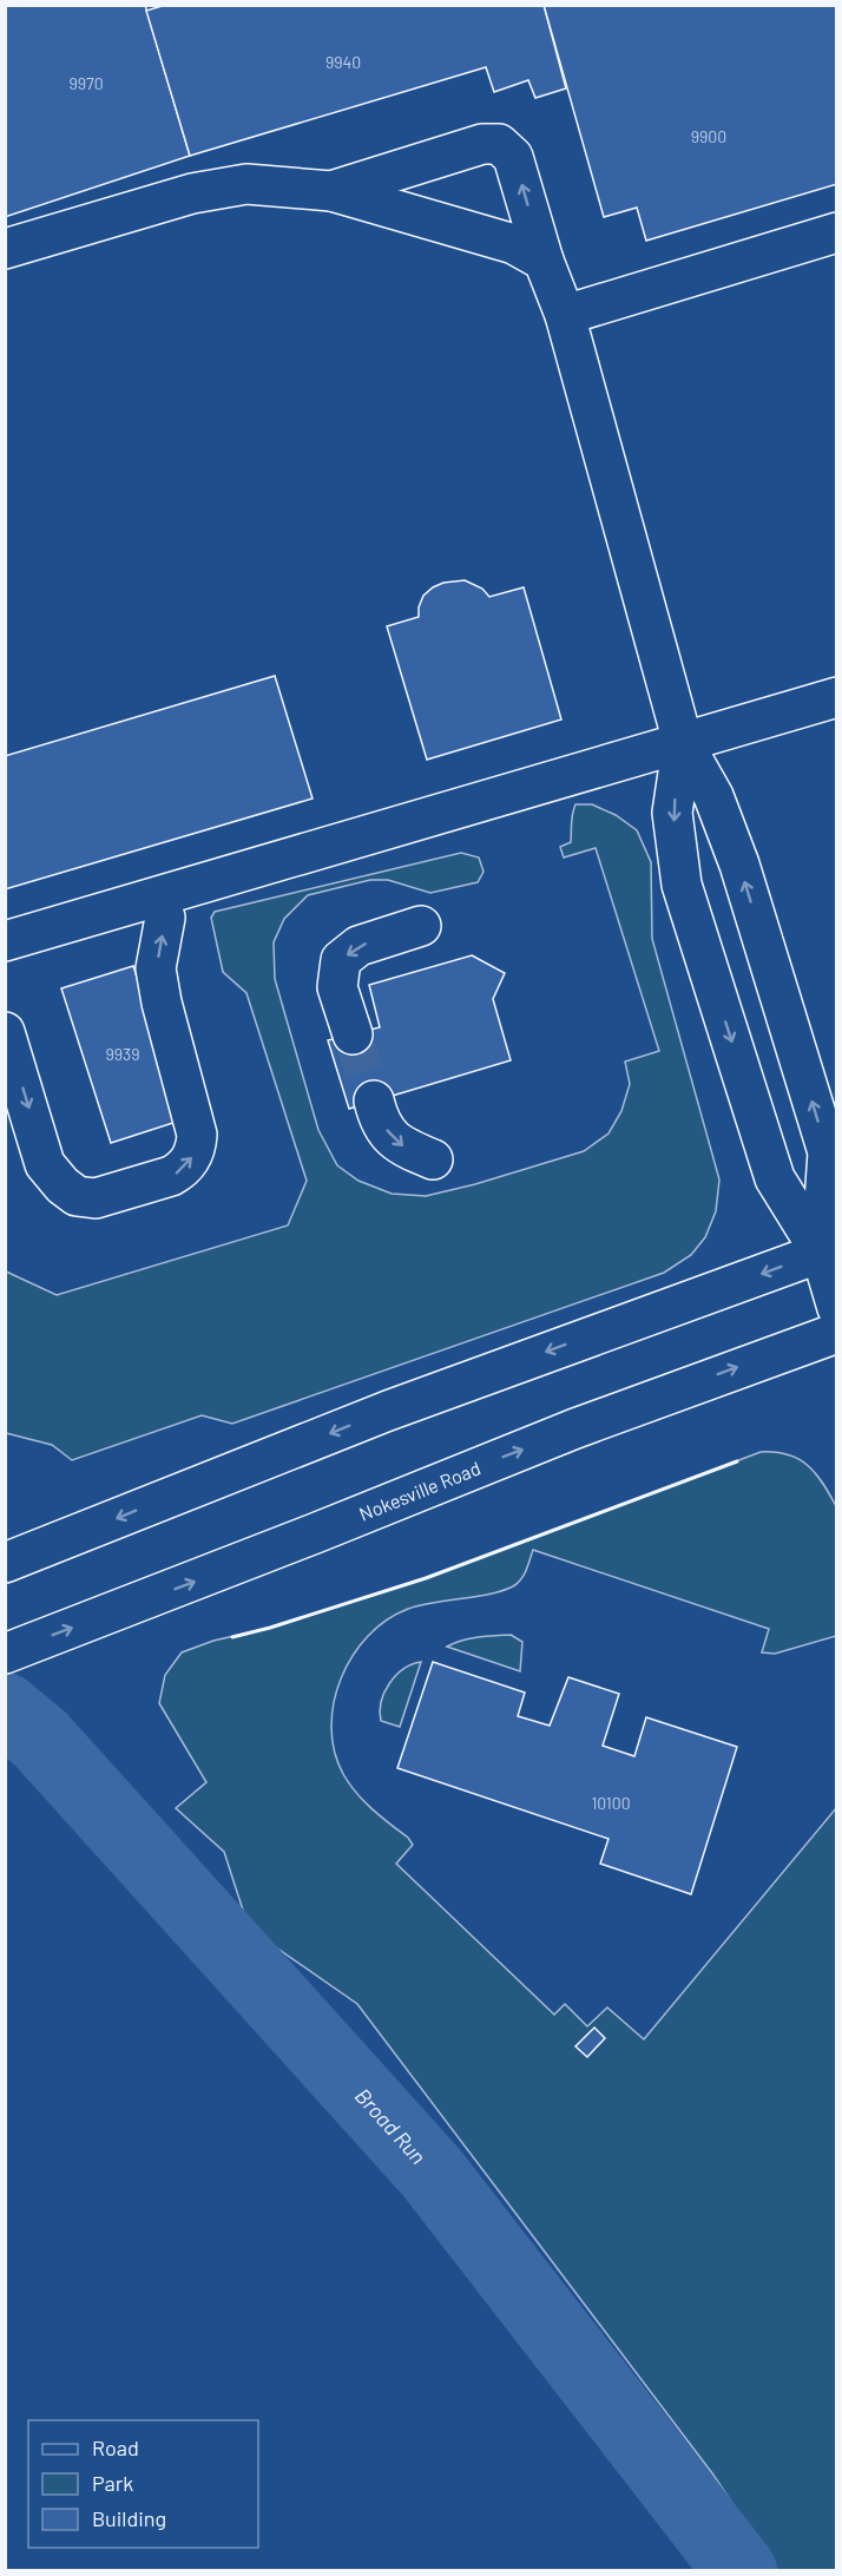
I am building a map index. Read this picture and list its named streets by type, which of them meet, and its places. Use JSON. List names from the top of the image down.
{
  "streets": {
    "main road": ["Nokesville Road"]
  },
  "water": ["Broad Run"],
  "house_numbers": [
    "9940",
    "9970",
    "9900",
    "9939",
    "10100"
  ],
  "legend": ["Road", "Park", "Building"]
}
